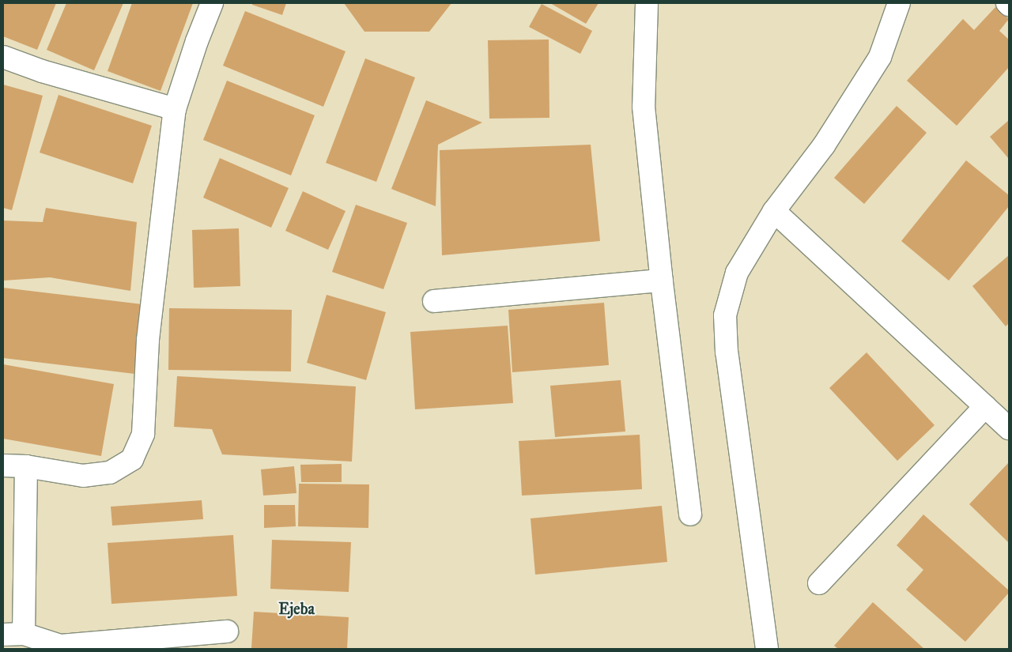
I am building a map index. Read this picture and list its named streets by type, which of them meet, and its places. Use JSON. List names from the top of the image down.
{
  "districts": ["Ejeba"]
}
